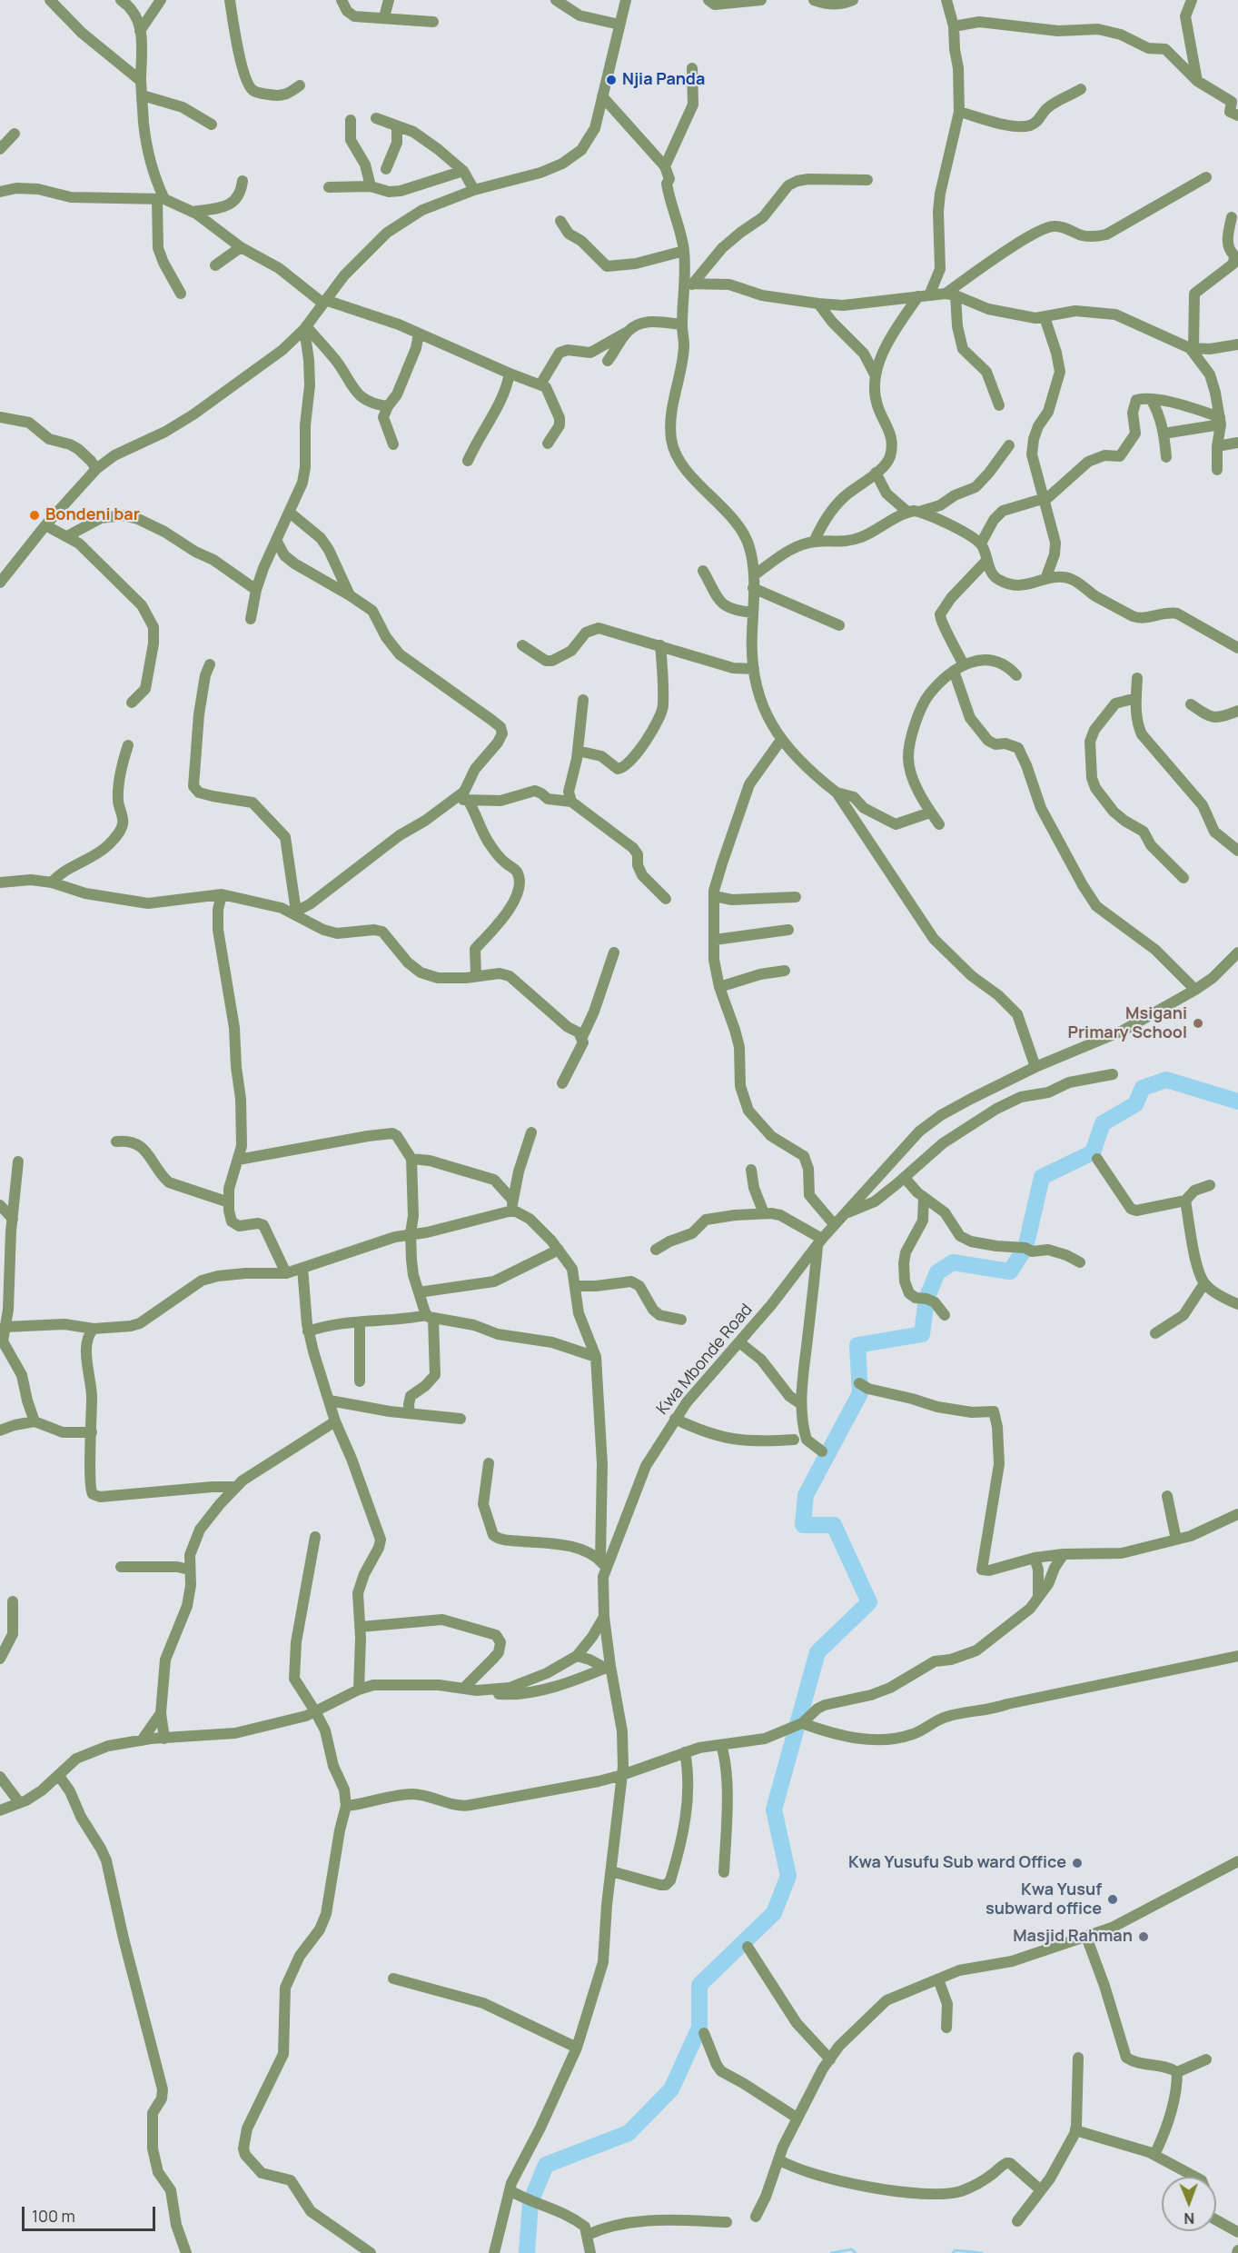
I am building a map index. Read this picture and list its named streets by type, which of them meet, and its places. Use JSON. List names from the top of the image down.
{
  "streets": {
    "street": ["Kwa Mbonde Road"]
  },
  "places": [
    "Njia Panda",
    "Bondeni bar",
    "Msigani Primary School",
    "Kwa Yusufu Sub ward Office",
    "Kwa Yusuf subward office",
    "Masjid Rahman"
  ],
  "scale_bar": "100 m",
  "north": "bottom"
}
